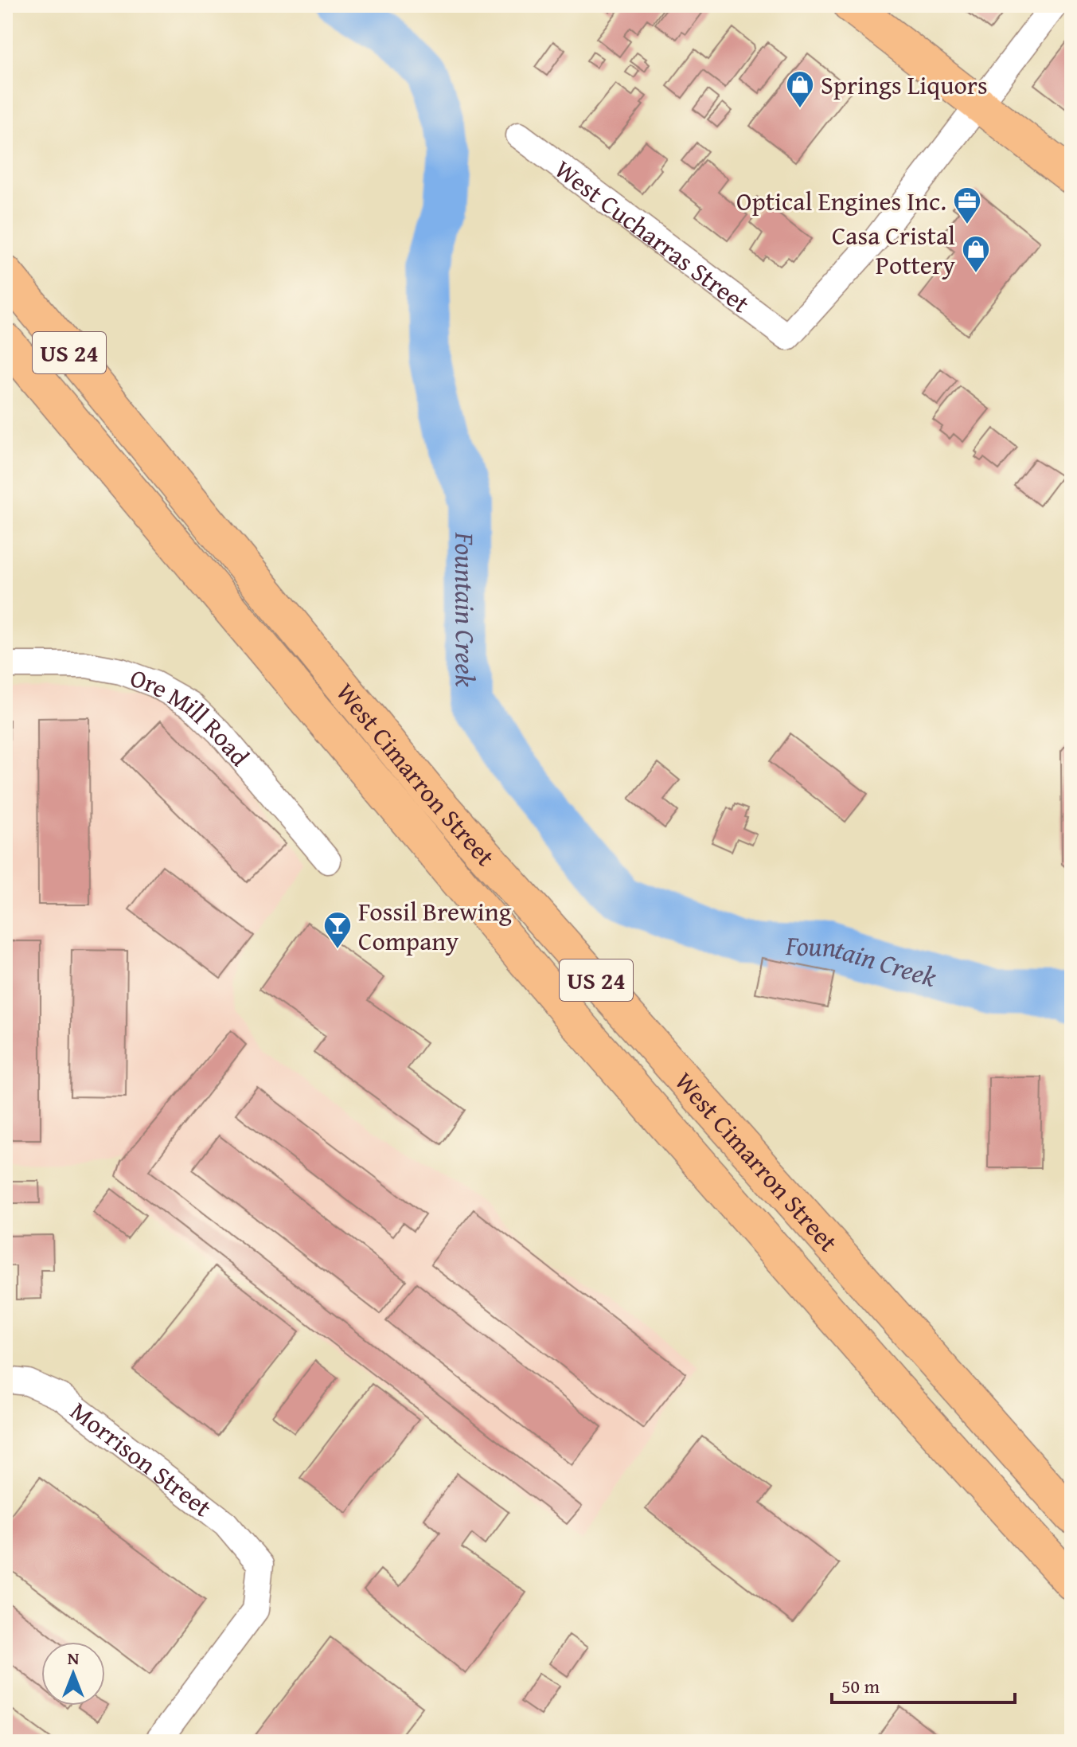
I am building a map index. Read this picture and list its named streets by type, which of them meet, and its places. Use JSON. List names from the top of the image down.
{
  "streets": {
    "main road": ["US 24", "West Cimarron Street"],
    "street": ["West Cucharras Street", "Ore Mill Road", "Morrison Street"]
  },
  "water": ["Fountain Creek"],
  "places": {
    "shop": ["Springs Liquors", "Casa Cristal Pottery"],
    "office": ["Optical Engines Inc."],
    "bar": ["Fossil Brewing Company"]
  },
  "scale_bar": "50 m",
  "north": "top"
}
